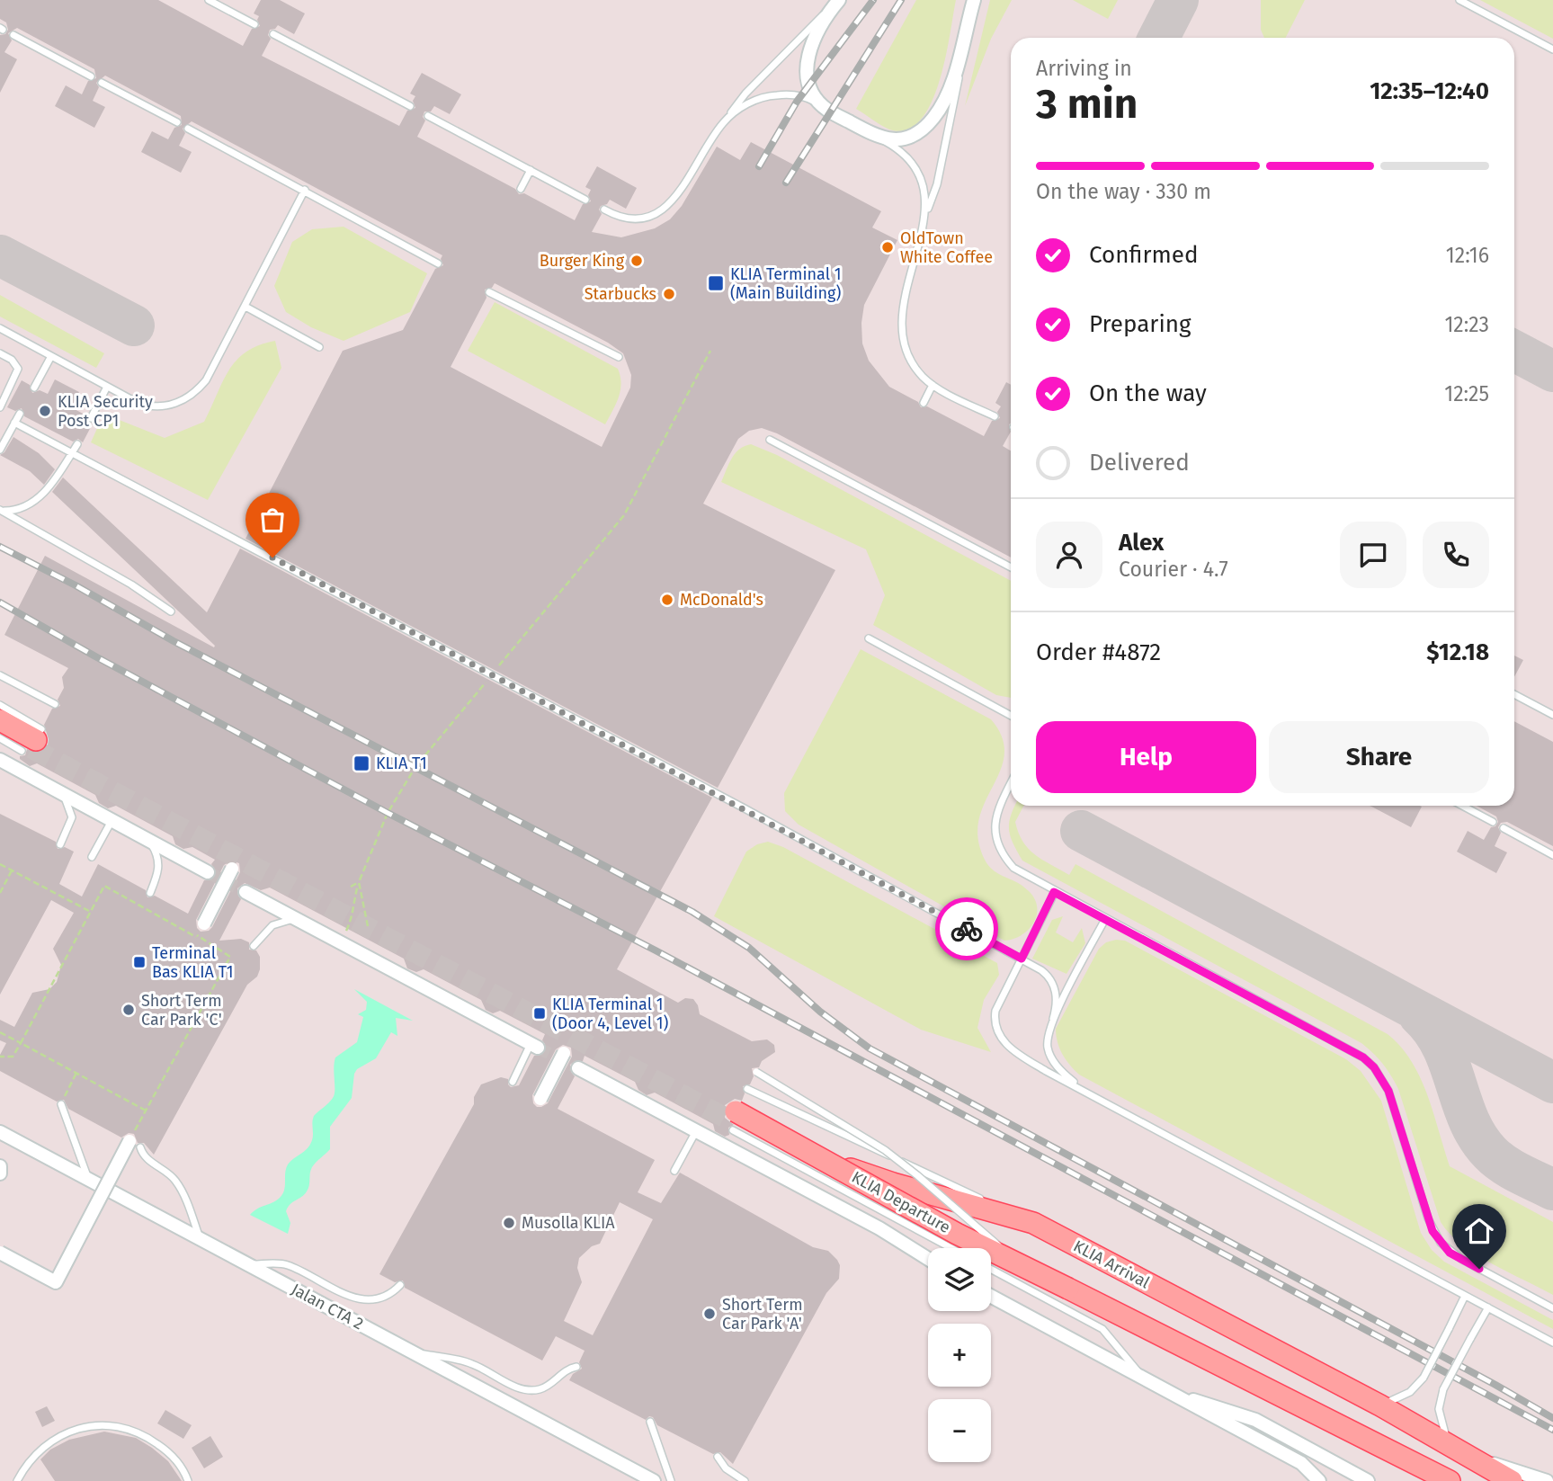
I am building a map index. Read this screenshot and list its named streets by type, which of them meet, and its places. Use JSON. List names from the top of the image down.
{
  "streets": {
    "main road": ["KLIA Departure", "KLIA Arrival"],
    "street": ["Jalan CTA 2"]
  },
  "crossings": [
    ["KLIA Departure", "KLIA Arrival"]
  ],
  "places": {
    "other": [
      "OldTown White Coffee",
      "Burger King",
      "Starbucks",
      "KLIA Security Post CP1",
      "McDonald's",
      "Short Term Car Park 'C'",
      "Musolla KLIA",
      "Short Term Car Park 'A'"
    ],
    "transit": [
      "KLIA Terminal 1 (Main Building)",
      "KLIA T1",
      "Terminal Bas KLIA T1",
      "KLIA Terminal 1 (Door 4, Level 1)"
    ]
  },
  "page": {
    "heading": ["3 min", "Arriving in", "12:35–12:40"],
    "panel": [
      "Alex",
      "Courier · 4.7",
      "Order #4872",
      "$12.18"
    ],
    "bar": "On the way · 330 m",
    "list": [
      ["Confirmed", "12:16"],
      ["Preparing", "12:23"],
      ["On the way", "12:25"],
      "Delivered"
    ],
    "buttons": ["Help", "Share"],
    "map_buttons": ["+", "−"]
  }
}
